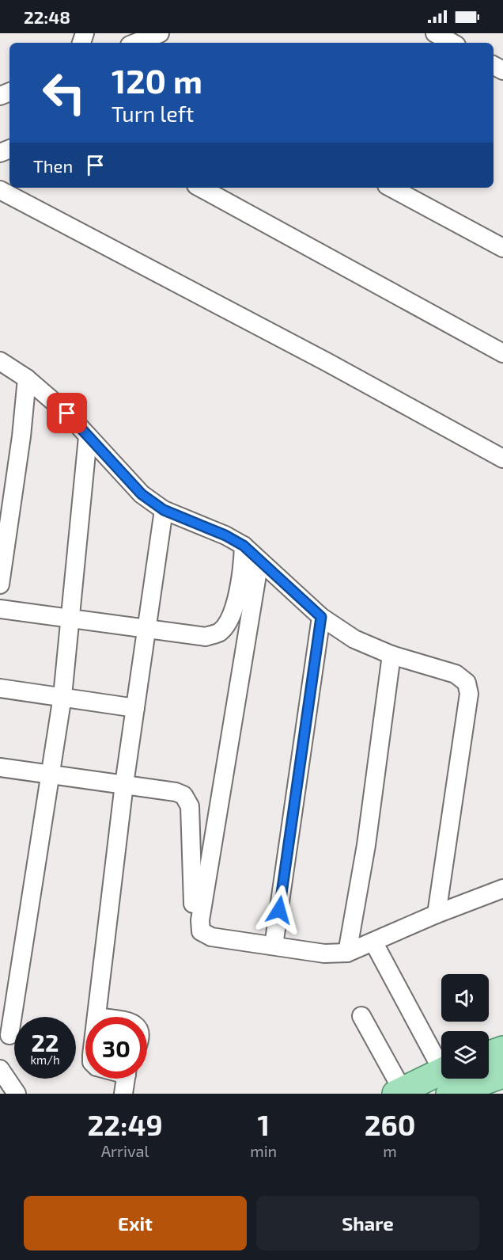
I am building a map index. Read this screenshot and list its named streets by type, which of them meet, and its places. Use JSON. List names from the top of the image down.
{
  "page": {
    "status": "22:48",
    "turn": ["120 m", "Turn left"],
    "then": "Then",
    "speed": "22 km/h",
    "limit": "30",
    "eta": [
      "22:49",
      "Arrival",
      "1",
      "min",
      "260",
      "m"
    ],
    "buttons": ["Exit", "Share"]
  }
}
